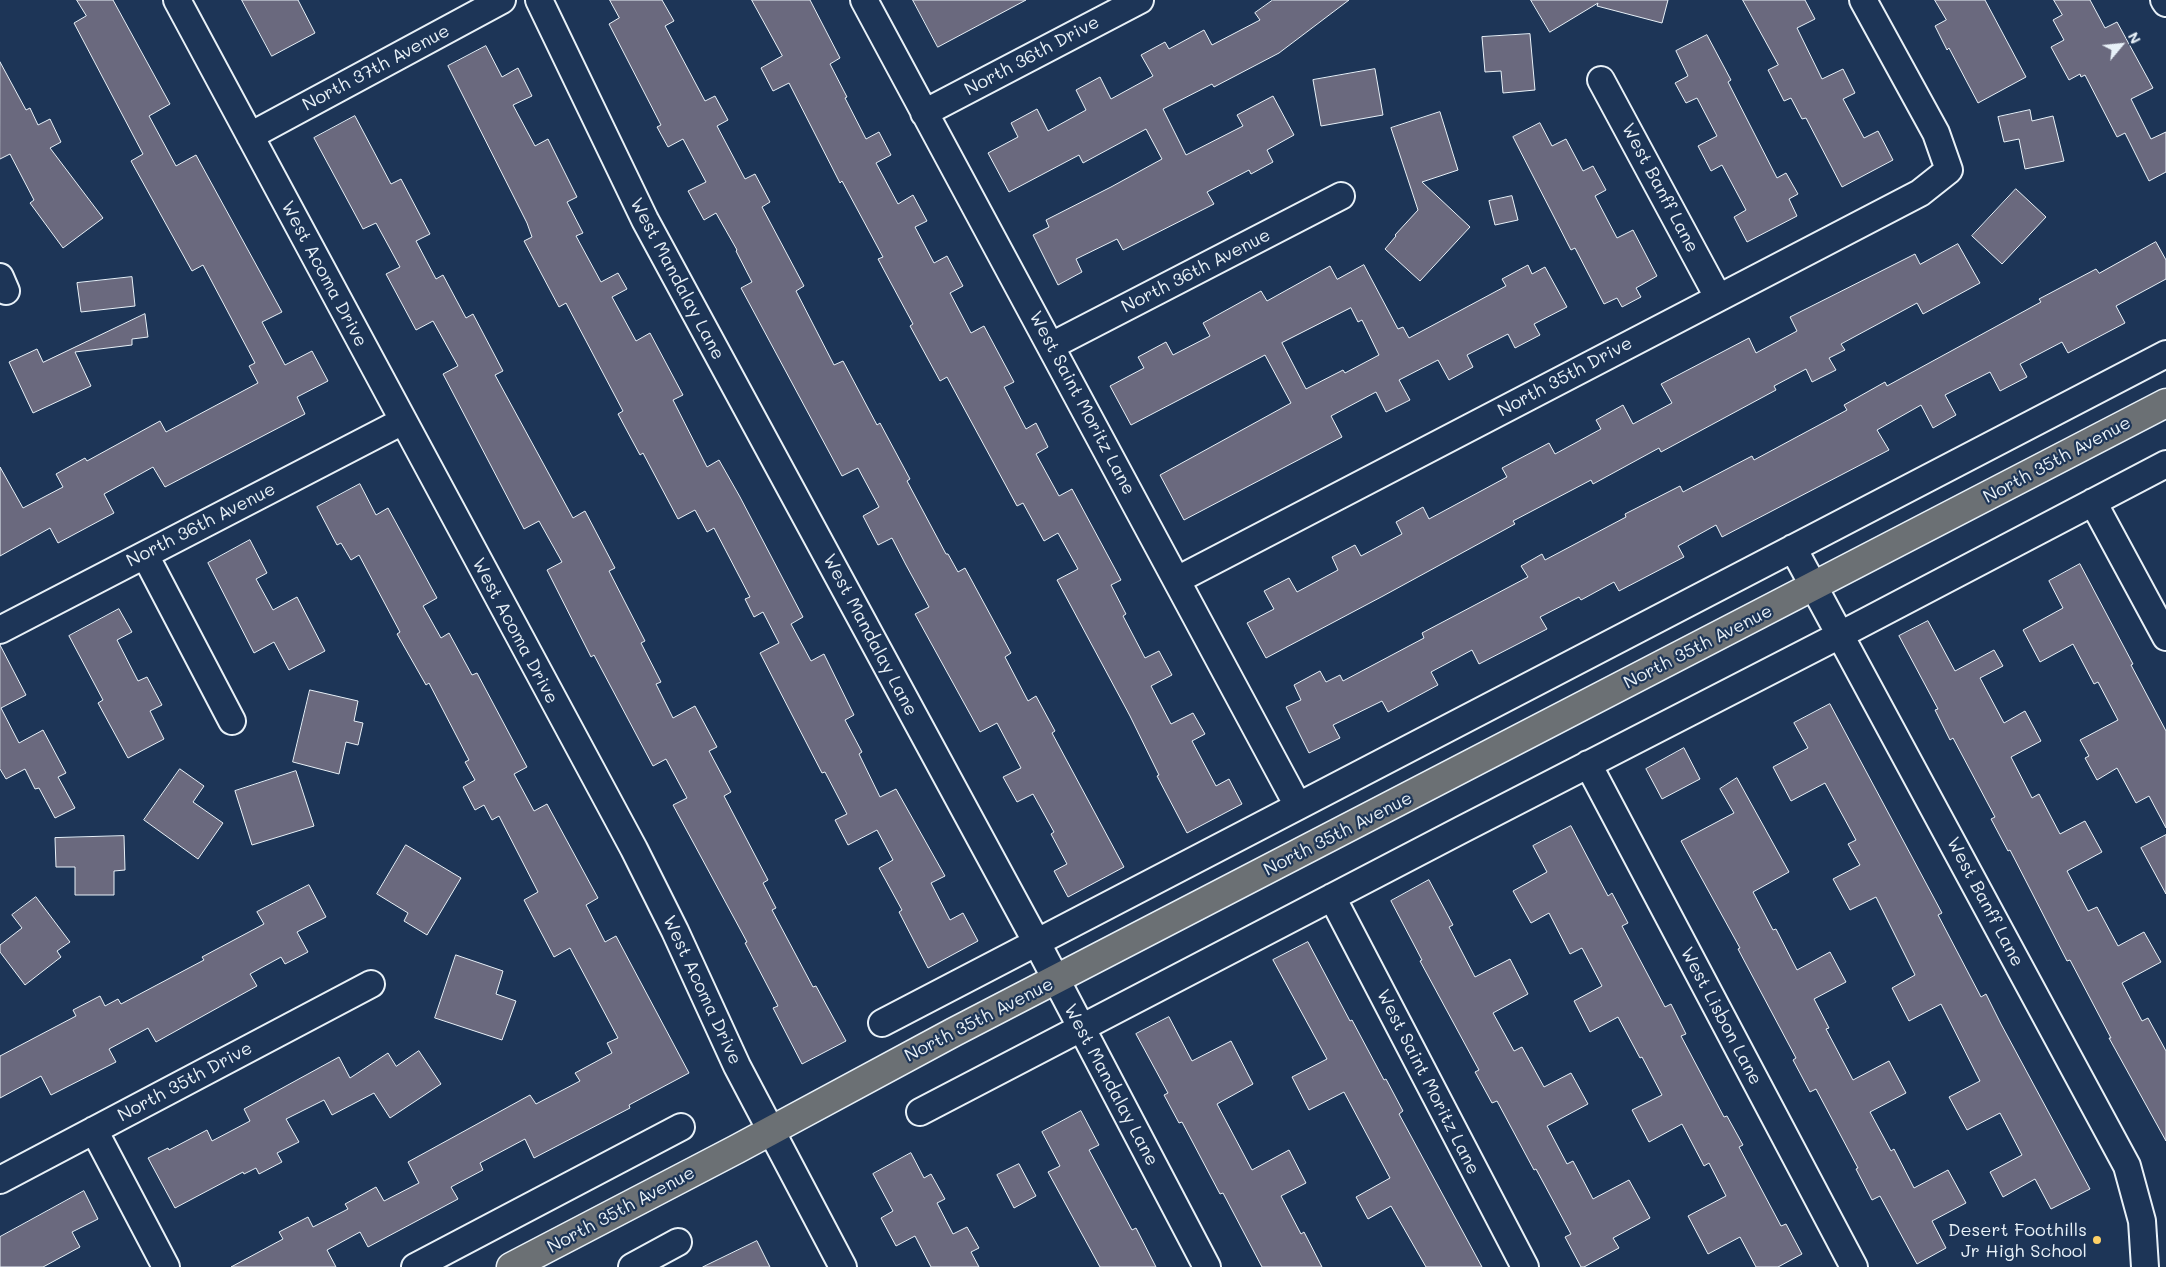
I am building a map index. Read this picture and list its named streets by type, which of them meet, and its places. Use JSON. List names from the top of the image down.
{
  "streets": {
    "main road": ["North 35th Avenue"],
    "street": [
      "North 36th Drive",
      "North 37th Avenue",
      "West Banff Lane",
      "North 36th Avenue",
      "West Acoma Drive",
      "West Mandalay Lane",
      "North 35th Drive",
      "West Saint Moritz Lane",
      "West Lisbon Lane"
    ]
  },
  "crossings": [
    ["North 36th Drive", "West Saint Moritz Lane"],
    ["North 37th Avenue", "West Acoma Drive"],
    ["West Banff Lane", "North 35th Drive"],
    ["West Banff Lane", "North 35th Avenue"],
    ["North 36th Avenue", "West Acoma Drive"],
    ["North 36th Avenue", "West Saint Moritz Lane"],
    ["West Acoma Drive", "North 35th Avenue"],
    ["West Mandalay Lane", "North 35th Avenue"],
    ["North 35th Drive", "West Saint Moritz Lane"]
  ],
  "places": ["Desert Foothills Jr High School"],
  "north": "top right"
}
